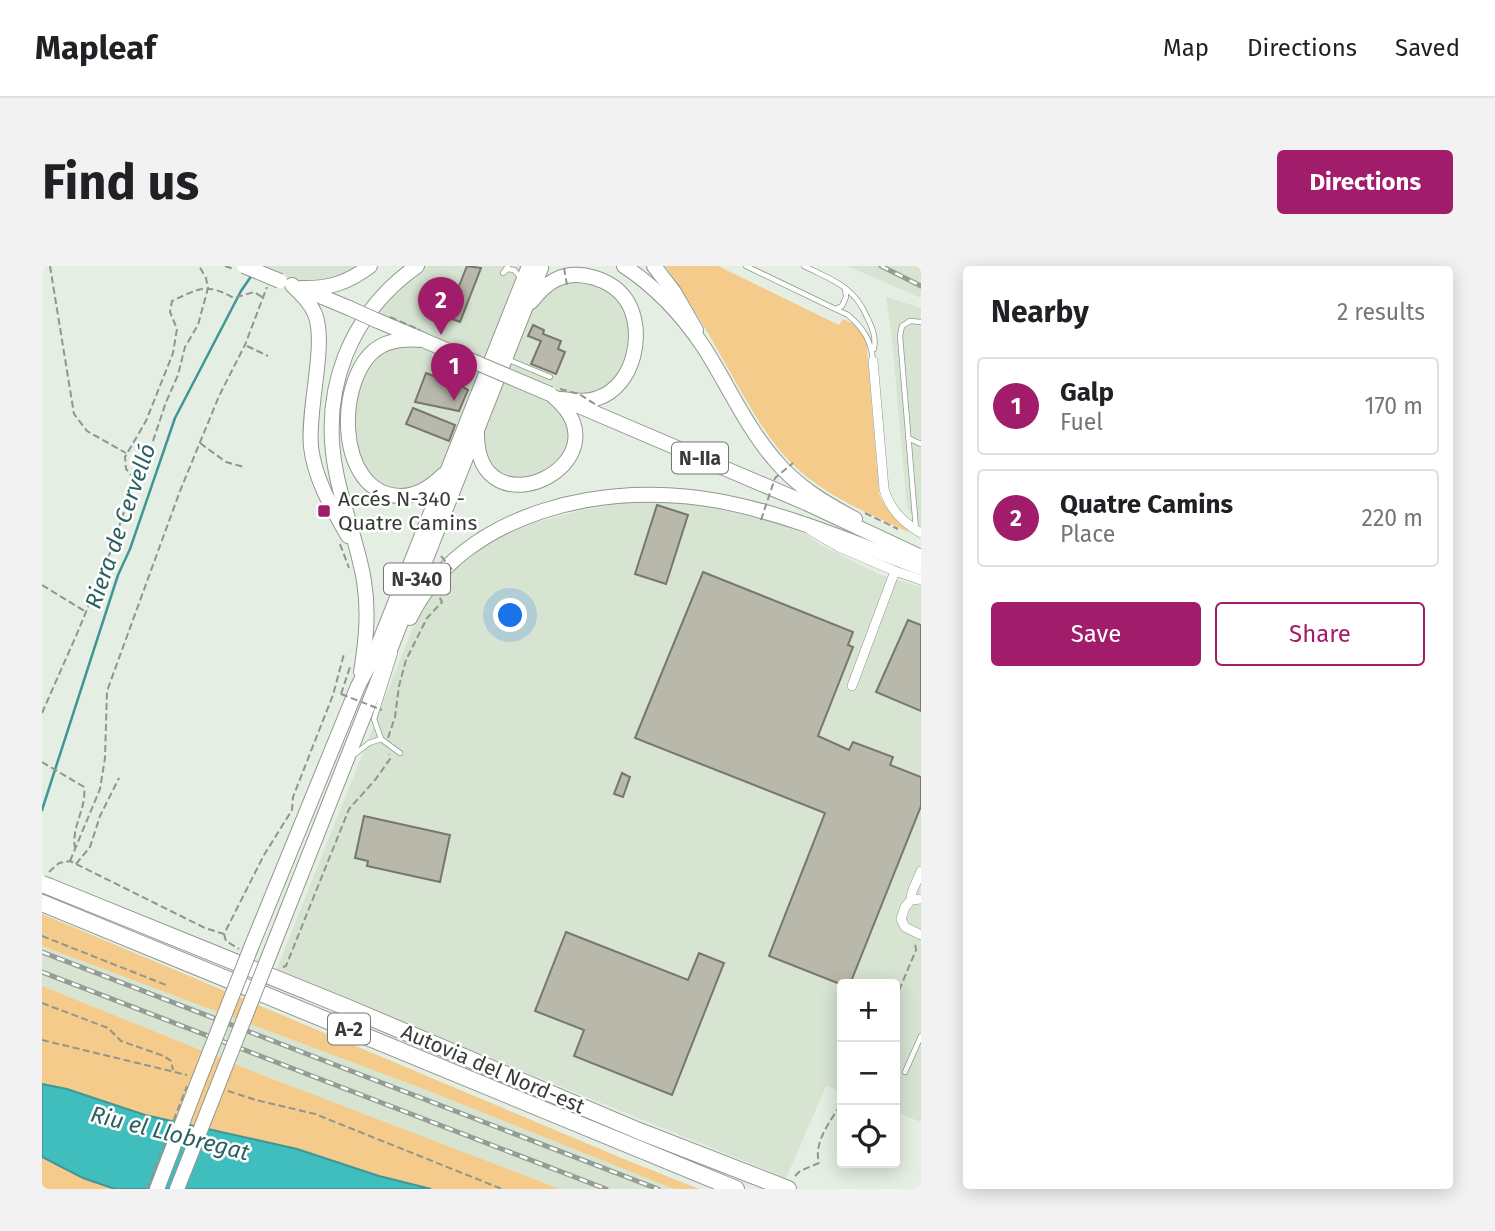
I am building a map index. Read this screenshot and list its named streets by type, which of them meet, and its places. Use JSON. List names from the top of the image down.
{
  "streets": {
    "highway": ["A-2", "Autovia del Nord-est"],
    "main road": ["N-IIa", "N-340"]
  },
  "water": ["Riera de Cervelló", "Riu el Llobregat"],
  "places": {
    "transit": ["Accés N-340 - Quatre Camins"]
  },
  "page": {
    "header": "Mapleaf",
    "nav": ["Map", "Directions", "Saved"],
    "buttons": [
      "Directions",
      ["Save", "Share"]
    ],
    "title": "Find us",
    "heading": ["Nearby", "2 results"],
    "pins": ["2", "1"],
    "list": [
      {
        "mark": "1",
        "name": "Galp",
        "note": "Fuel",
        "value": "170 m"
      },
      {
        "mark": "2",
        "name": "Quatre Camins",
        "note": "Place",
        "value": "220 m"
      }
    ],
    "map_buttons": ["+", "−"]
  }
}
